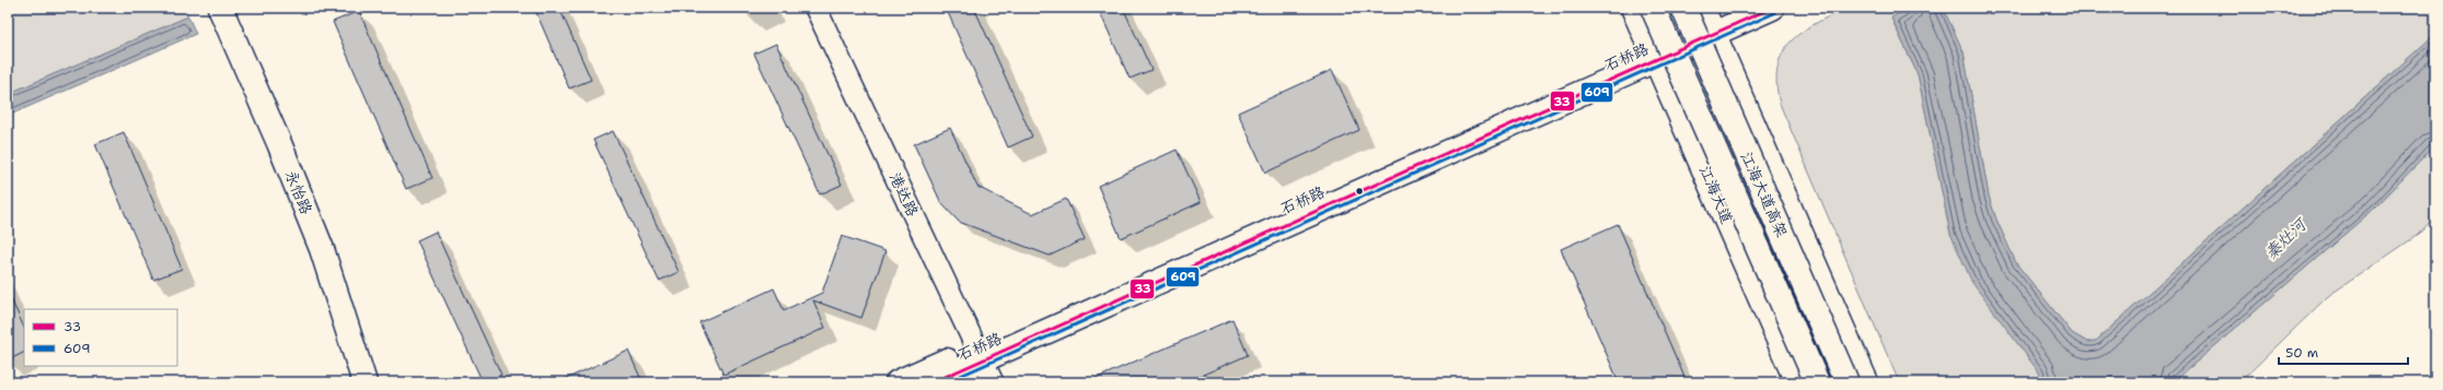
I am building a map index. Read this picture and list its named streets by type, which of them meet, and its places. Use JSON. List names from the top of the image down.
{
  "streets": {
    "main road": [
      "石桥路",
      "永怡路",
      "江海大道",
      "江海大道高架"
    ],
    "street": ["港达路"]
  },
  "crossings": [
    ["石桥路", "港达路"],
    ["石桥路", "江海大道"]
  ],
  "water": ["秦灶河"],
  "lines": ["transit line 33", "transit line 609"],
  "legend": ["33", "609"],
  "scale_bar": "50 m"
}
